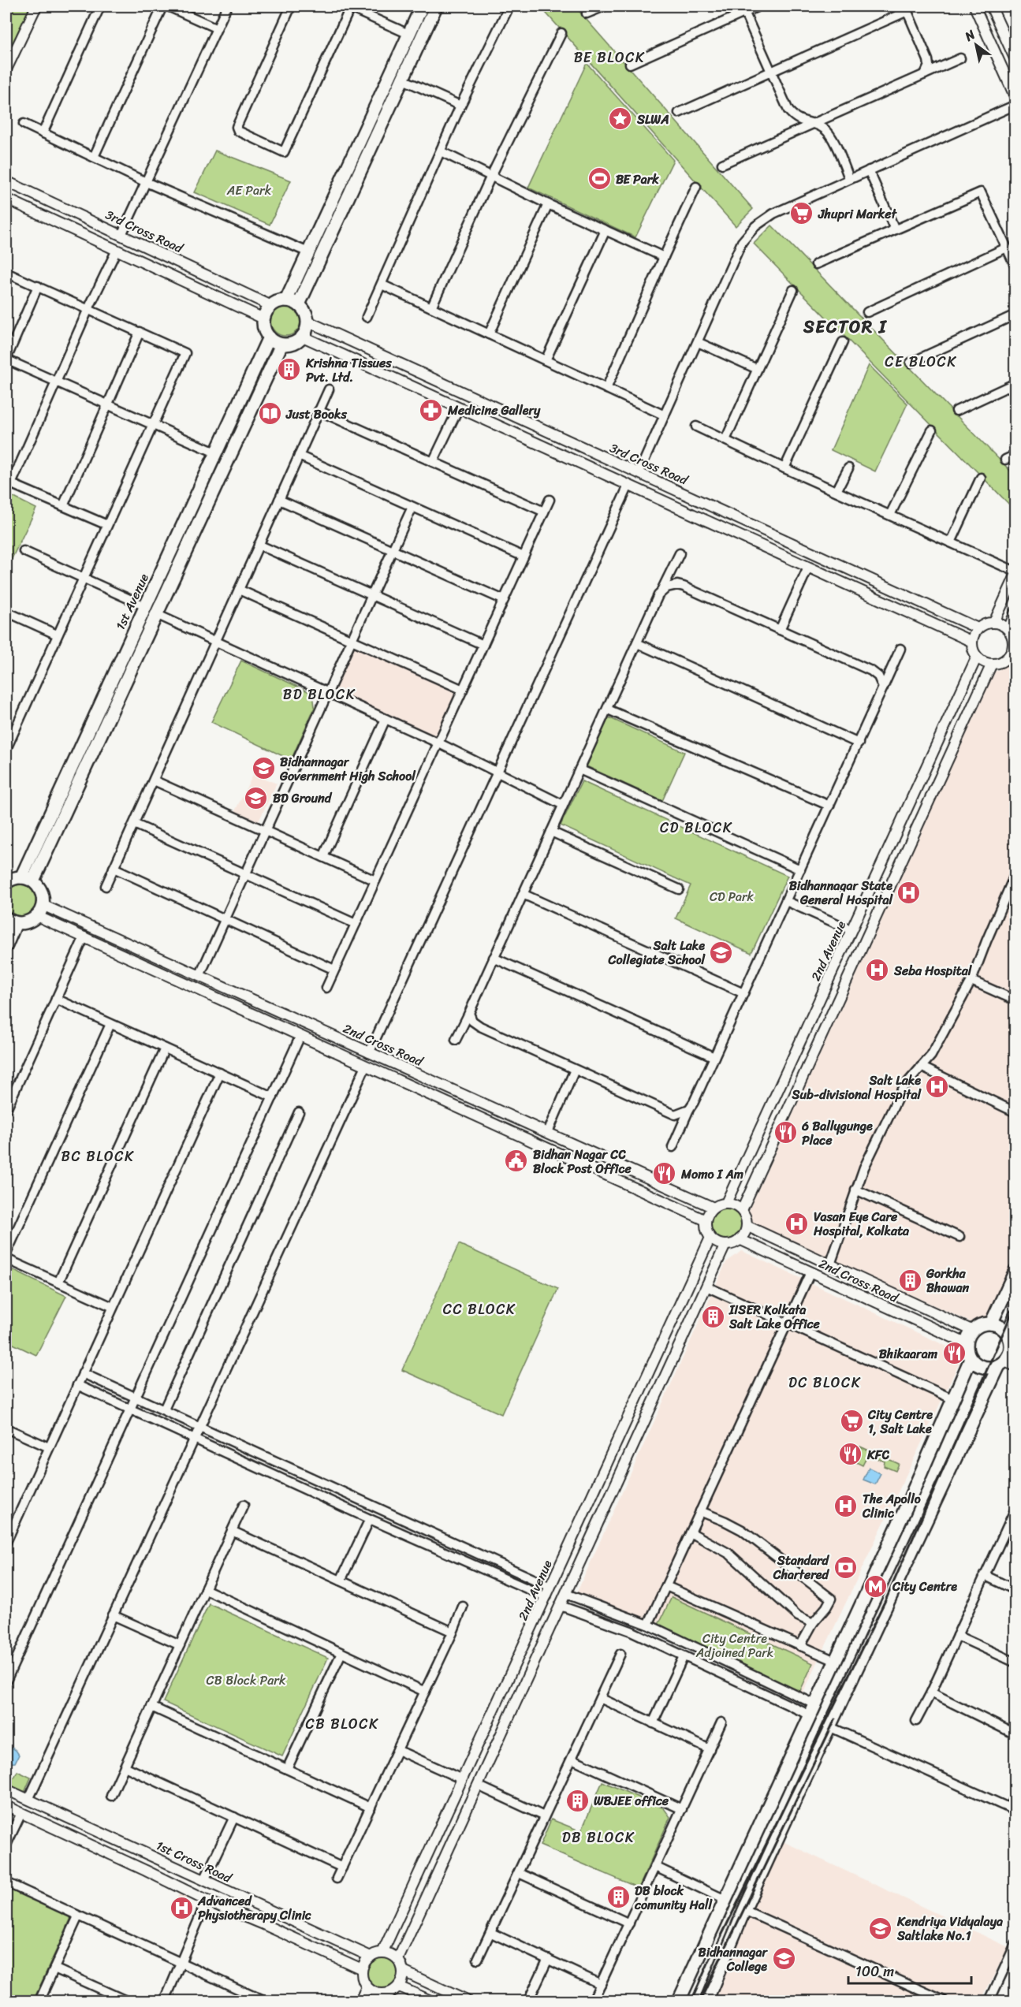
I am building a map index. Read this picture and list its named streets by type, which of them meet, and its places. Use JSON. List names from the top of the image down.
{
  "streets": {
    "main road": ["1st Avenue"],
    "street": [
      "3rd Cross Road",
      "2nd Avenue",
      "2nd Cross Road",
      "1st Cross Road"
    ]
  },
  "crossings": [
    ["3rd Cross Road", "1st Avenue"],
    ["3rd Cross Road", "2nd Avenue"],
    ["2nd Avenue", "2nd Cross Road"],
    ["2nd Avenue", "1st Cross Road"]
  ],
  "districts": [
    "BE BLOCK",
    "SECTOR I",
    "CE BLOCK",
    "BD BLOCK",
    "CD BLOCK",
    "BC BLOCK",
    "CC BLOCK",
    "DC BLOCK",
    "CB BLOCK",
    "DB BLOCK"
  ],
  "parks": [
    "AE Park",
    "CD Park",
    "City Centre Adjoined Park",
    "CB Block Park"
  ],
  "places": {
    "place": ["SLWA"],
    "sports": ["BE Park"],
    "supermarket": ["Jhupri Market", "City Centre 1, Salt Lake"],
    "building": [
      "Krishna Tissues Pvt. Ltd.",
      "Gorkha Bhawan",
      "IISER Kolkata Salt Lake Office",
      "WBJEE office",
      "DB block comunity Hall"
    ],
    "pharmacy": ["Medicine Gallery"],
    "library": ["Just Books"],
    "school or university": [
      "Bidhannagar Government High School",
      "BD Ground",
      "Salt Lake Collegiate School",
      "Kendriya Vidyalaya Saltlake No.1",
      "Bidhannagar College"
    ],
    "hospital": [
      "Bidhannagar State General Hospital",
      "Seba Hospital",
      "Salt Lake Sub-divisional Hospital",
      "Vasan Eye Care Hospital, Kolkata",
      "The Apollo Clinic",
      "Advanced Physiotherapy Clinic"
    ],
    "restaurant": [
      "6 Ballygunge Place",
      "Momo I Am",
      "Bhikaaram",
      "KFC"
    ],
    "public building": ["Bidhan Nagar CC Block Post Office"],
    "bank": ["Standard Chartered"],
    "metro station": ["City Centre"]
  },
  "scale_bar": "100 m",
  "north": "top left"
}
